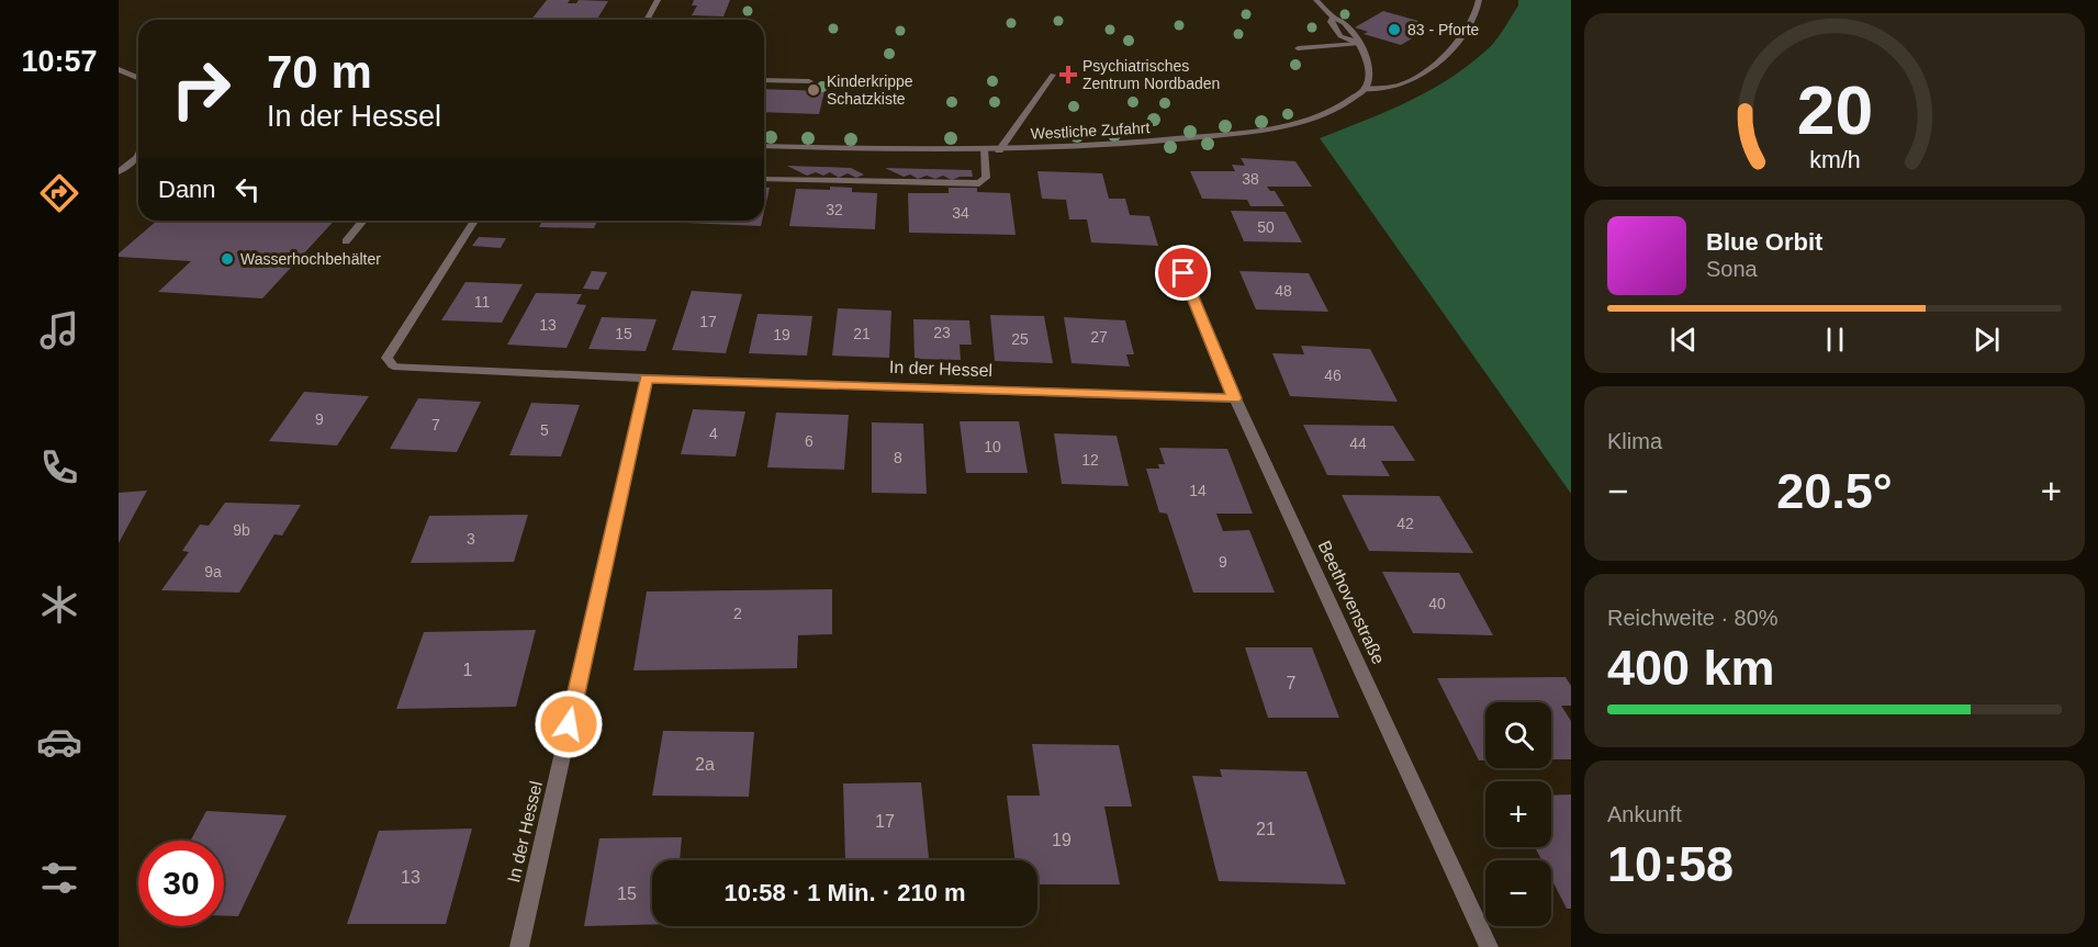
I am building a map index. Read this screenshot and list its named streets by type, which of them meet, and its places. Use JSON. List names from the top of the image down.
{
  "streets": {
    "street": ["Westliche Zufahrt", "In der Hessel", "Beethovenstraße"]
  },
  "crossings": [
    ["In der Hessel", "Beethovenstraße"]
  ],
  "places": {
    "other": ["83 - Pforte", "Kinderkrippe Schatzkiste", "Wasserhochbehälter"],
    "health": ["Psychiatrisches Zentrum Nordbaden"]
  },
  "house_numbers": [
    "38",
    "32",
    "34",
    "50",
    "48",
    "11",
    "17",
    "13",
    "23",
    "15",
    "21",
    "19",
    "27",
    "25",
    "46",
    "9",
    "7",
    "5",
    "4",
    "6",
    "44",
    "10",
    "8",
    "12",
    "14",
    "42",
    "9b",
    "3",
    "9",
    "9a",
    "40",
    "2",
    "1",
    "7",
    "2a",
    "17",
    "21",
    "19",
    "13",
    "15"
  ],
  "page": {
    "tabs": "10:57",
    "turn": ["70 m", "In der Hessel"],
    "then": "Dann",
    "song": ["Blue Orbit", "Sona"],
    "tile": [
      "Klima",
      ["Reichweite · 80%", "400 km"],
      ["Ankunft", "10:58"]
    ],
    "heat": ["−", "20.5°", "+"],
    "map_buttons": ["+", "−"],
    "limit": "30",
    "trip": "10:58 · 1 Min. · 210 m",
    "gauge": ["20", "km/h"]
  }
}
